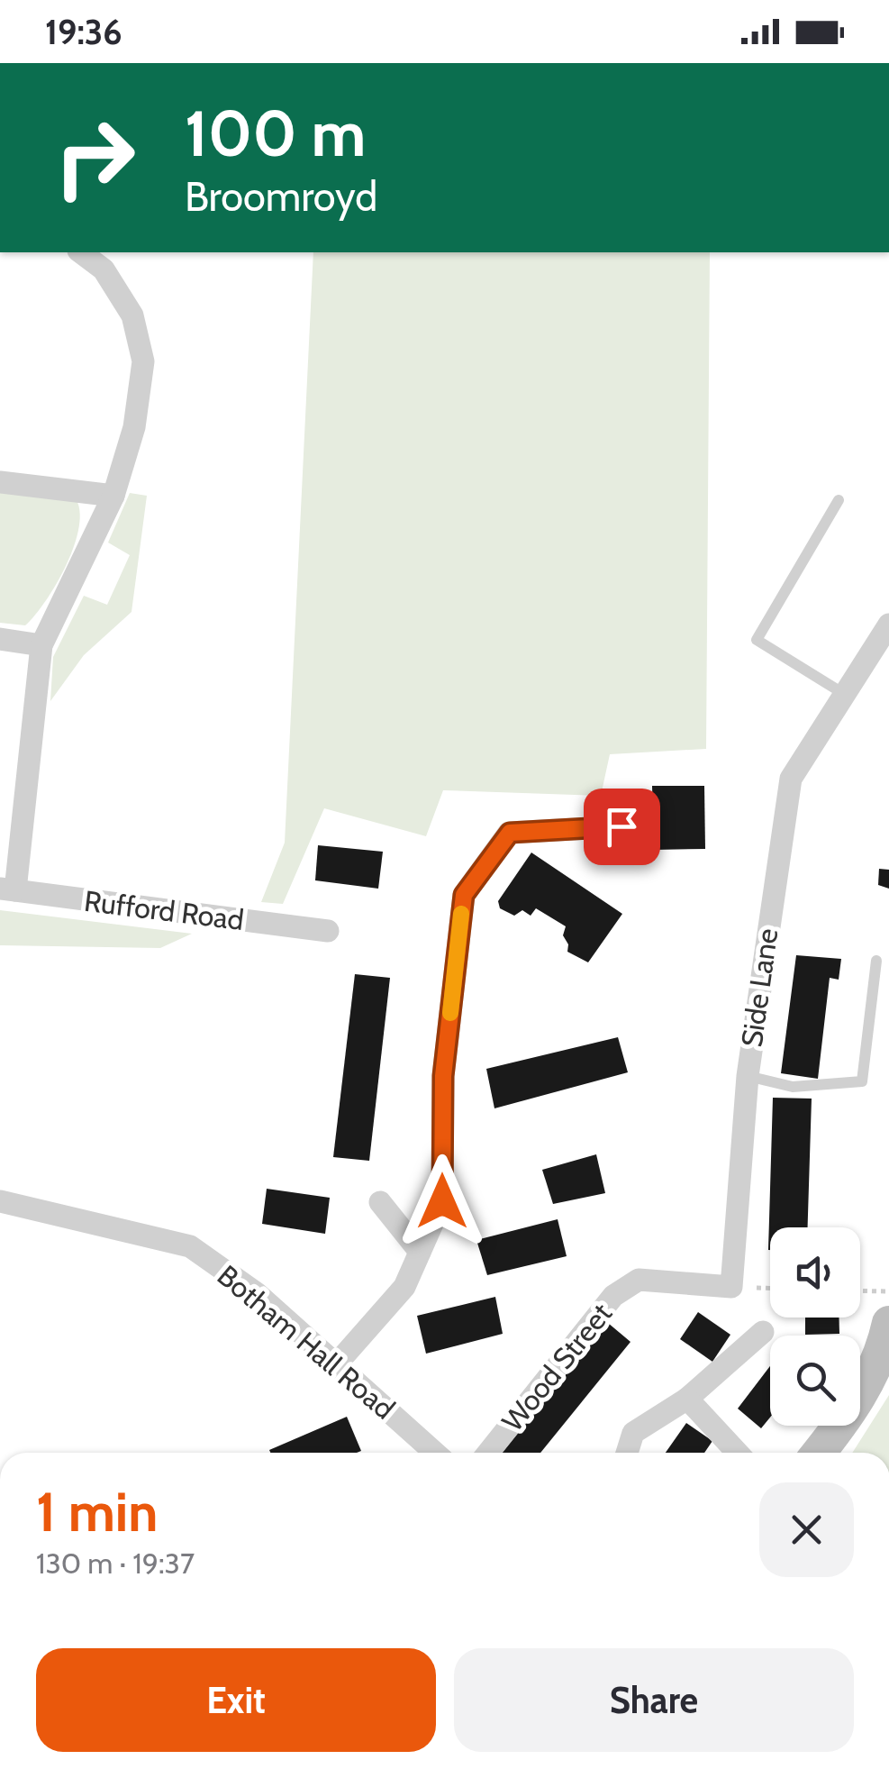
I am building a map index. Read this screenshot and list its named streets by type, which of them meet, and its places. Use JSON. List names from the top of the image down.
{
  "streets": {
    "street": [
      "Rufford Road",
      "Side Lane",
      "Botham Hall Road",
      "Wood Street"
    ]
  },
  "crossings": [
    ["Side Lane", "Wood Street"]
  ],
  "page": {
    "status": "19:36",
    "turn": ["100 m", "Broomroyd"],
    "heading": ["1 min", "130 m · 19:37"],
    "buttons": ["Exit", "Share"]
  }
}
